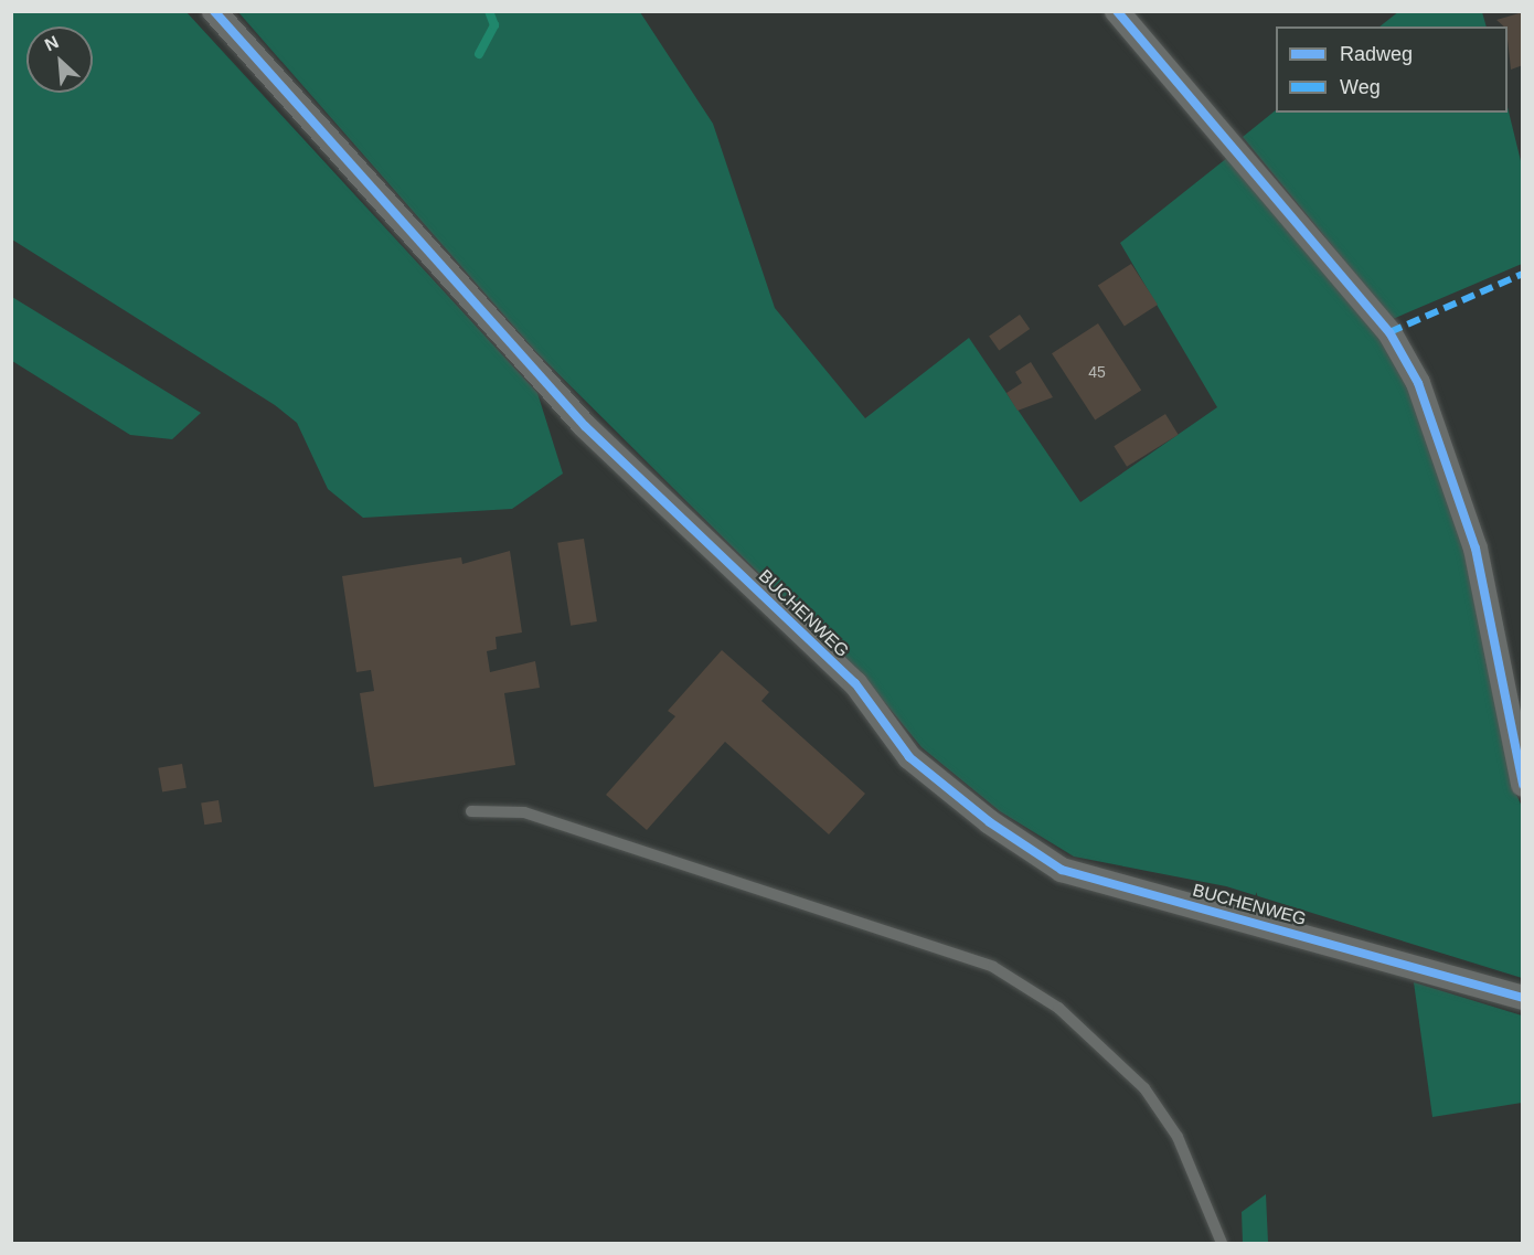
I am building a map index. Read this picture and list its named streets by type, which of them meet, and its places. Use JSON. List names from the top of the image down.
{
  "streets": {
    "street": ["BUCHENWEG"]
  },
  "house_numbers": ["45"],
  "legend": ["Radweg", "Weg"],
  "north": "top left"
}
